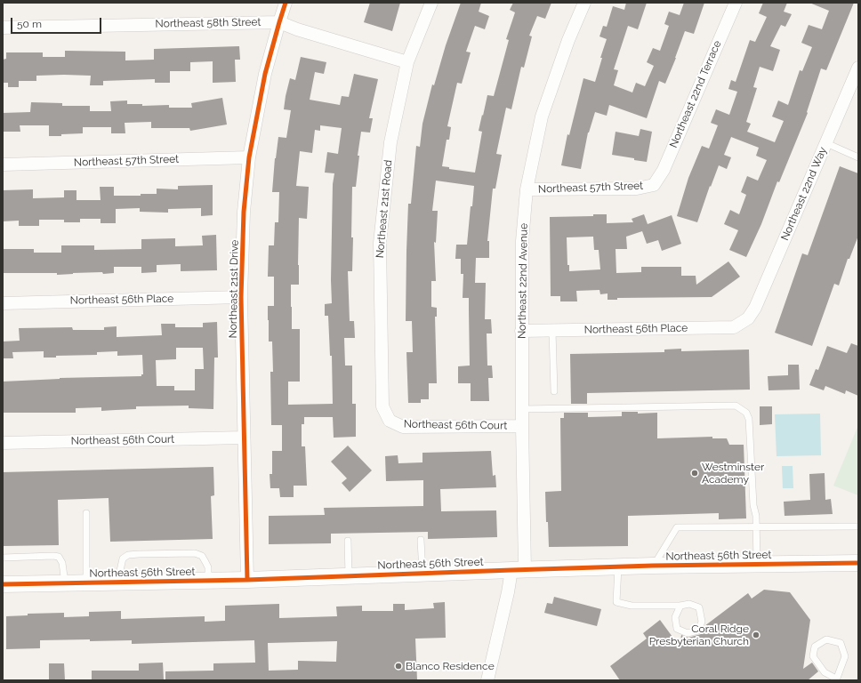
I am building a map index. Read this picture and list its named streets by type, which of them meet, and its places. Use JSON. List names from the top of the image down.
{
  "streets": {
    "street": [
      "Northeast 58th Street",
      "Northeast 22nd Terrace",
      "Northeast 57th Street",
      "Northeast 22nd Way",
      "Northeast 21st Road",
      "Northeast 22nd Avenue",
      "Northeast 21st Drive",
      "Northeast 56th Place",
      "Northeast 56th Court",
      "Northeast 56th Street"
    ]
  },
  "crossings": [
    ["Northeast 58th Street", "Northeast 21st Road"],
    ["Northeast 58th Street", "Northeast 21st Drive"],
    ["Northeast 22nd Terrace", "Northeast 57th Street"],
    ["Northeast 57th Street", "Northeast 22nd Avenue"],
    ["Northeast 57th Street", "Northeast 21st Drive"],
    ["Northeast 22nd Way", "Northeast 56th Place"],
    ["Northeast 21st Road", "Northeast 56th Court"],
    ["Northeast 22nd Avenue", "Northeast 56th Place"],
    ["Northeast 22nd Avenue", "Northeast 56th Court"],
    ["Northeast 22nd Avenue", "Northeast 56th Street"],
    ["Northeast 21st Drive", "Northeast 56th Place"],
    ["Northeast 21st Drive", "Northeast 56th Court"],
    ["Northeast 21st Drive", "Northeast 56th Street"]
  ],
  "places": ["Westminster Academy", "Coral Ridge Presbyterian Church", "Blanco Residence"],
  "scale_bar": "50 m"
}
